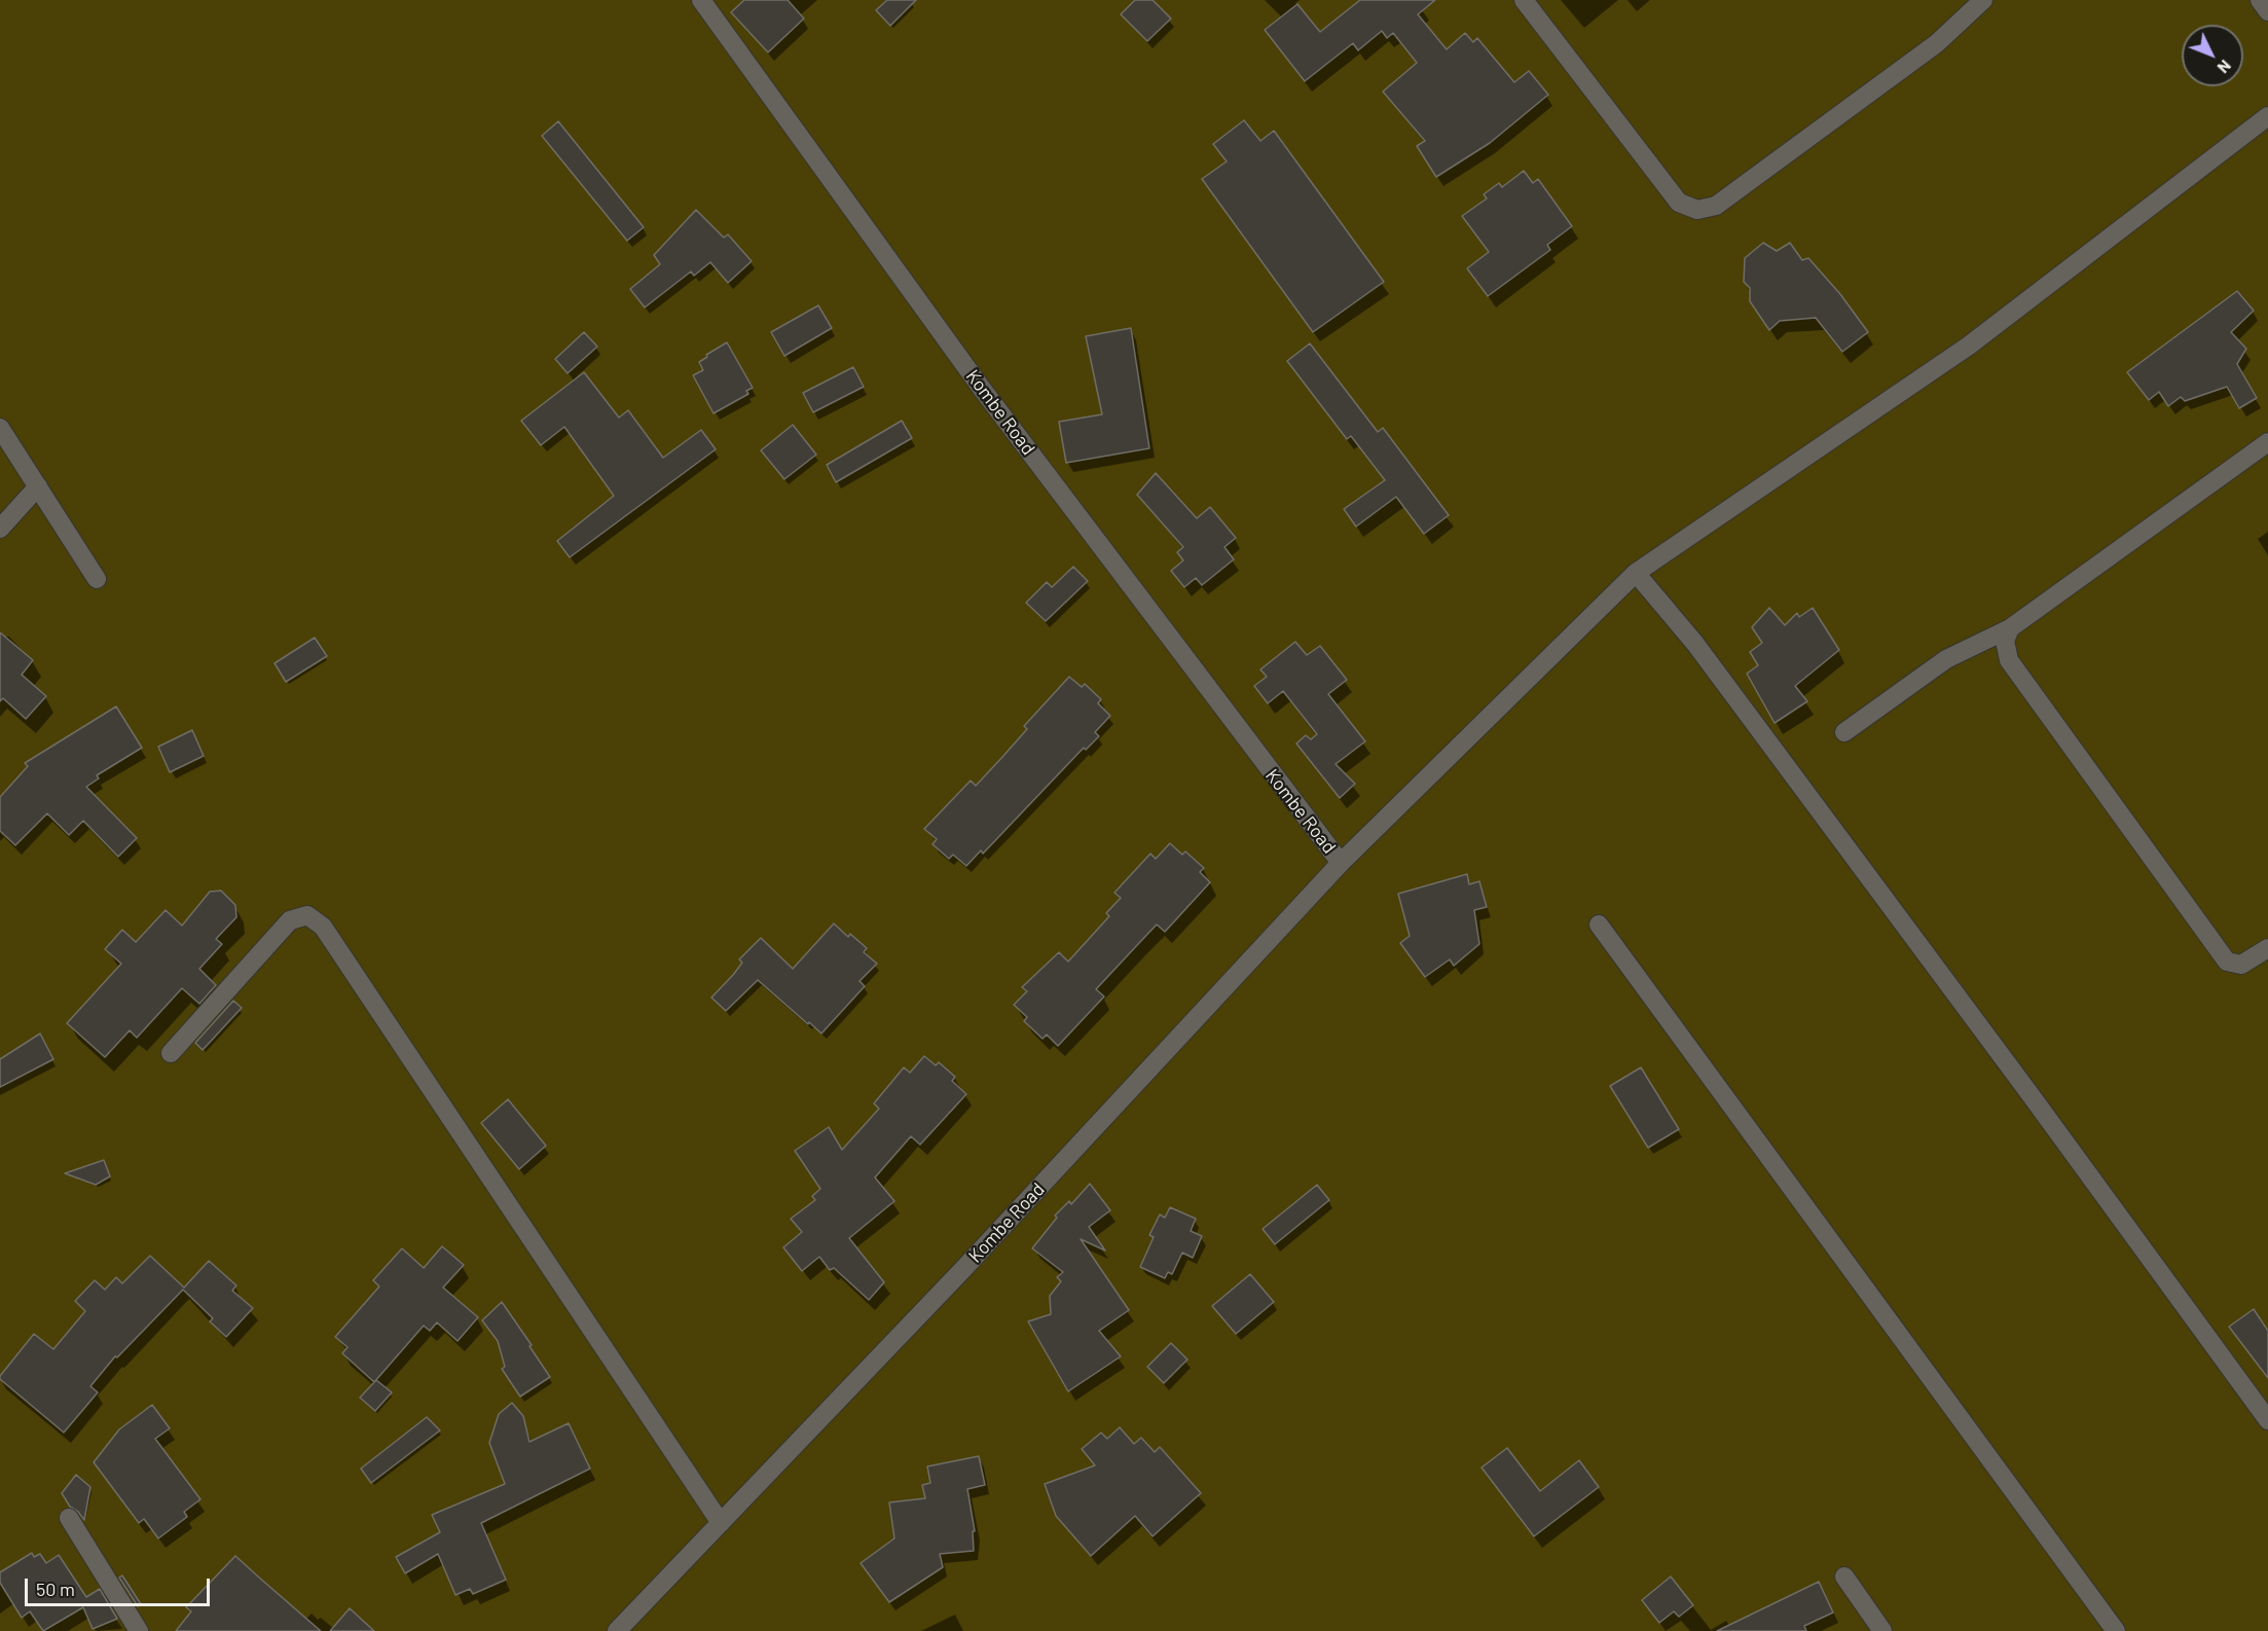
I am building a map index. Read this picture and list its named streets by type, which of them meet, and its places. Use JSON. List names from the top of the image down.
{
  "streets": {
    "street": ["Kombe Road"]
  },
  "scale_bar": "50 m",
  "north": "bottom right"
}
